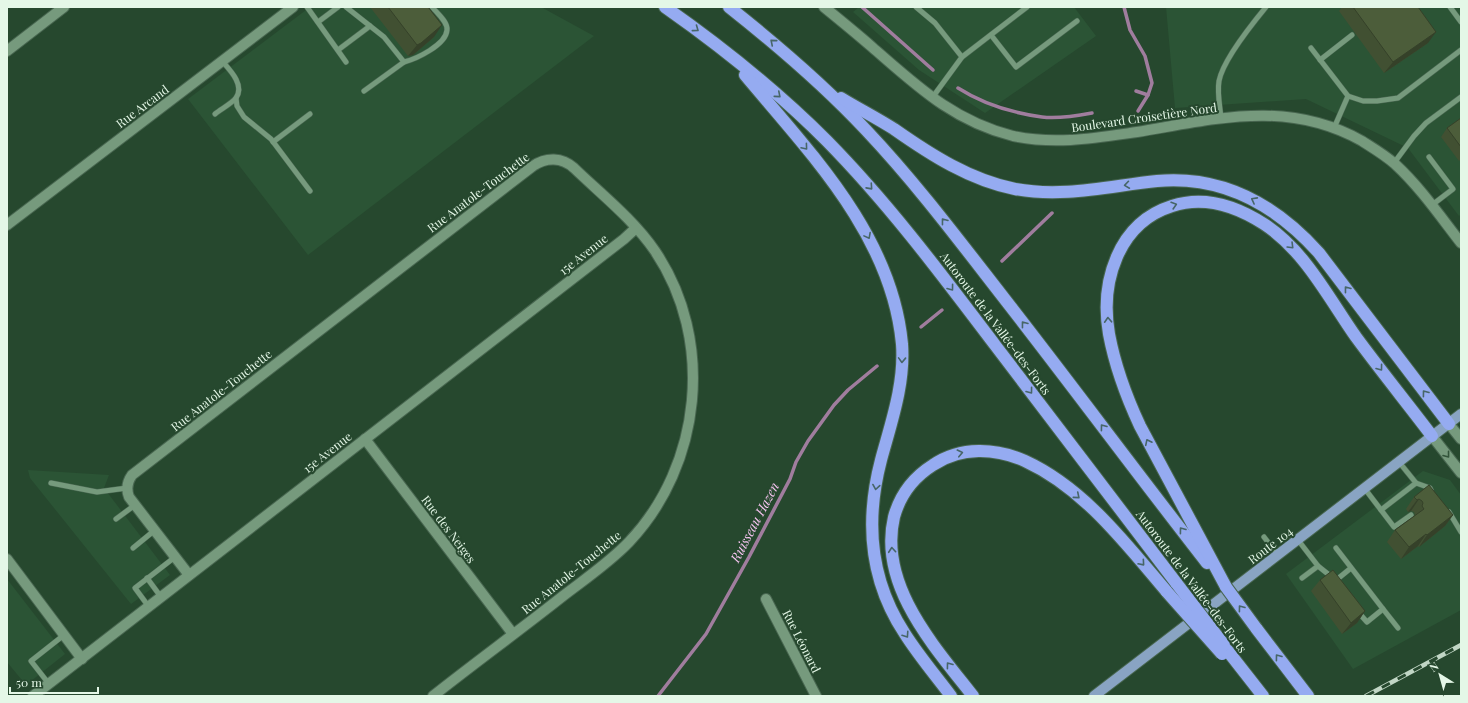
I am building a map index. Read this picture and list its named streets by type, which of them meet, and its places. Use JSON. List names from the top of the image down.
{
  "streets": {
    "highway": ["Autoroute de la Vallée-des-Forts"],
    "main road": ["Route 104"],
    "street": [
      "Rue Arcand",
      "Boulevard Croisetière Nord",
      "Rue Anatole-Touchette",
      "15e Avenue",
      "Rue des Neiges",
      "Rue Léonard"
    ]
  },
  "crossings": [
    ["Rue Anatole-Touchette", "15e Avenue"],
    ["Rue Anatole-Touchette", "Rue des Neiges"],
    ["15e Avenue", "Rue des Neiges"]
  ],
  "water": ["Ruisseau Hazen"],
  "scale_bar": "50 m",
  "north": "top left"
}
